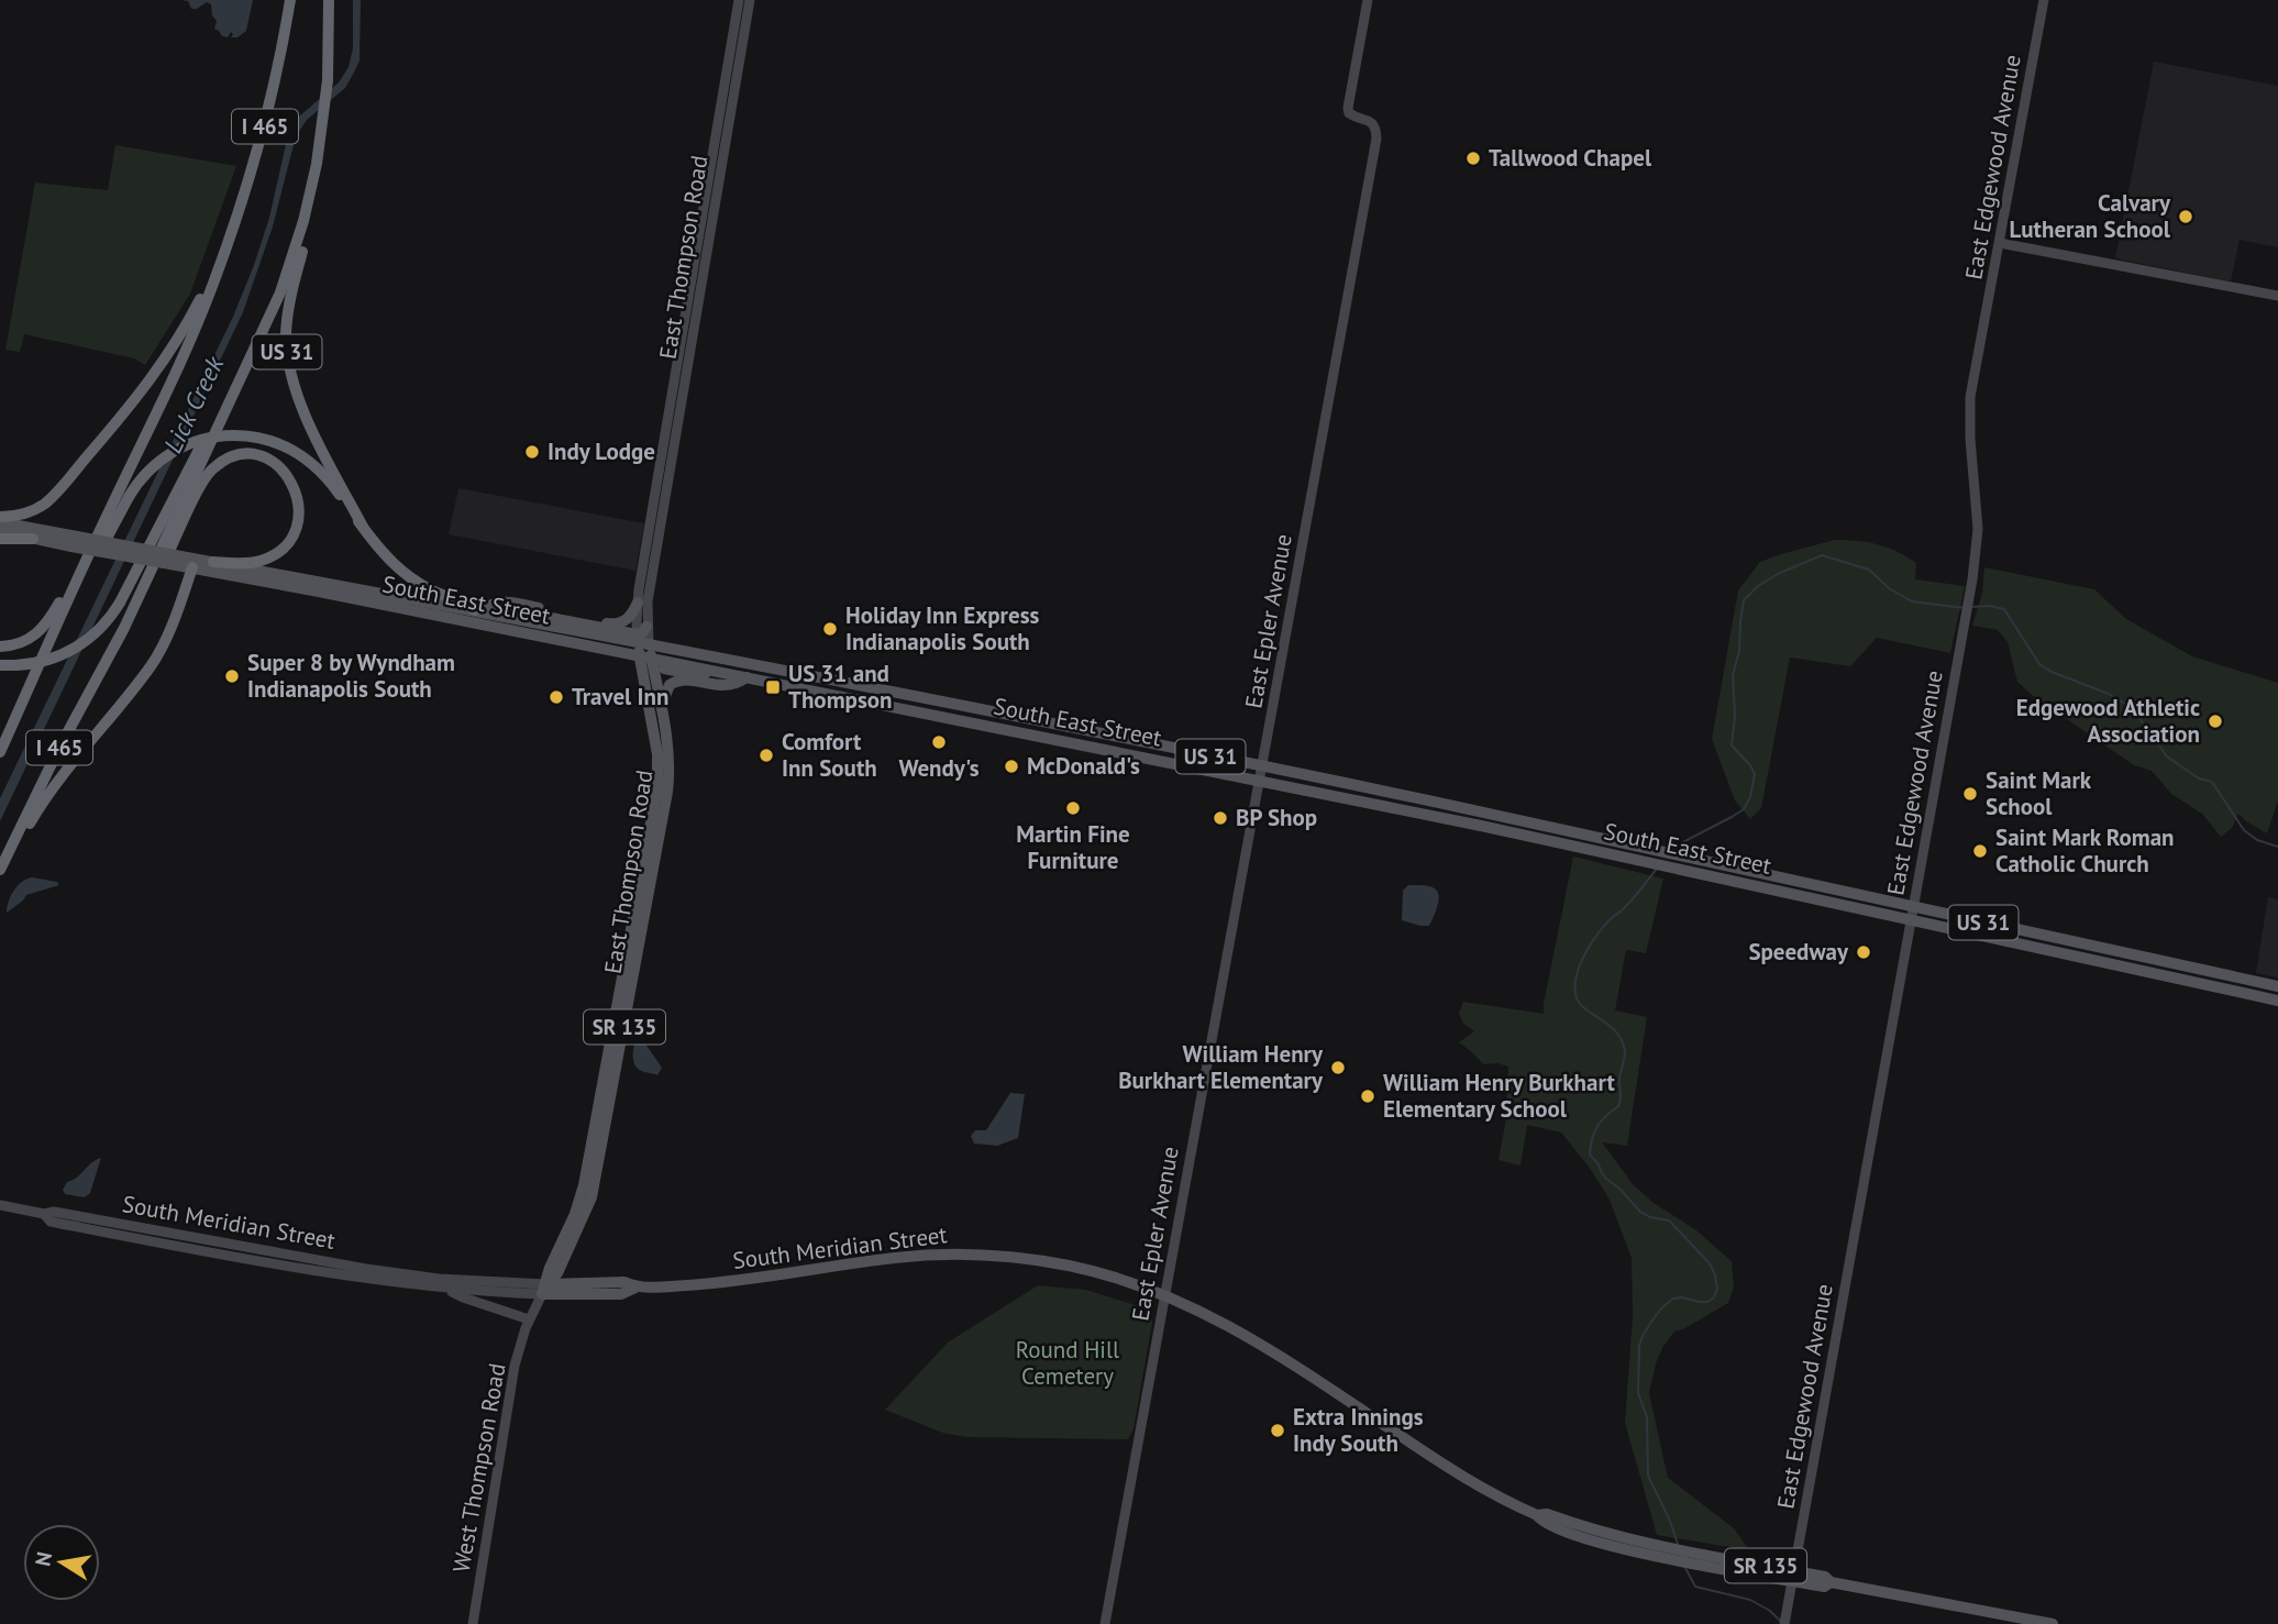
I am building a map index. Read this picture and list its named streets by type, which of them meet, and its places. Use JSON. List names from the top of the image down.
{
  "streets": {
    "highway": ["I 465", "US 31"],
    "main road": [
      "East Edgewood Avenue",
      "East Thompson Road",
      "South East Street",
      "East Epler Avenue",
      "SR 135",
      "South Meridian Street",
      "West Thompson Road"
    ]
  },
  "crossings": [
    ["I 465", "US 31"],
    ["East Edgewood Avenue", "South East Street"],
    ["East Edgewood Avenue", "South Meridian Street"],
    ["East Thompson Road", "South East Street"],
    ["East Thompson Road", "South Meridian Street"],
    ["East Thompson Road", "West Thompson Road"],
    ["US 31", "South East Street"],
    ["South East Street", "East Epler Avenue"],
    ["East Epler Avenue", "South Meridian Street"],
    ["South Meridian Street", "West Thompson Road"]
  ],
  "water": ["Lick Creek"],
  "parks": ["Round Hill Cemetery"],
  "places": {
    "other": [
      "Tallwood Chapel",
      "Calvary Lutheran School",
      "Indy Lodge",
      "Holiday Inn Express Indianapolis South",
      "Super 8 by Wyndham Indianapolis South",
      "Travel Inn",
      "Edgewood Athletic Association",
      "Wendy's",
      "Comfort Inn South",
      "McDonald's",
      "Saint Mark School",
      "Martin Fine Furniture",
      "BP Shop",
      "Saint Mark Roman Catholic Church",
      "Speedway",
      "William Henry Burkhart Elementary",
      "William Henry Burkhart Elementary School",
      "Extra Innings Indy South"
    ],
    "transit": ["US 31 and Thompson"]
  },
  "north": "left"
}
